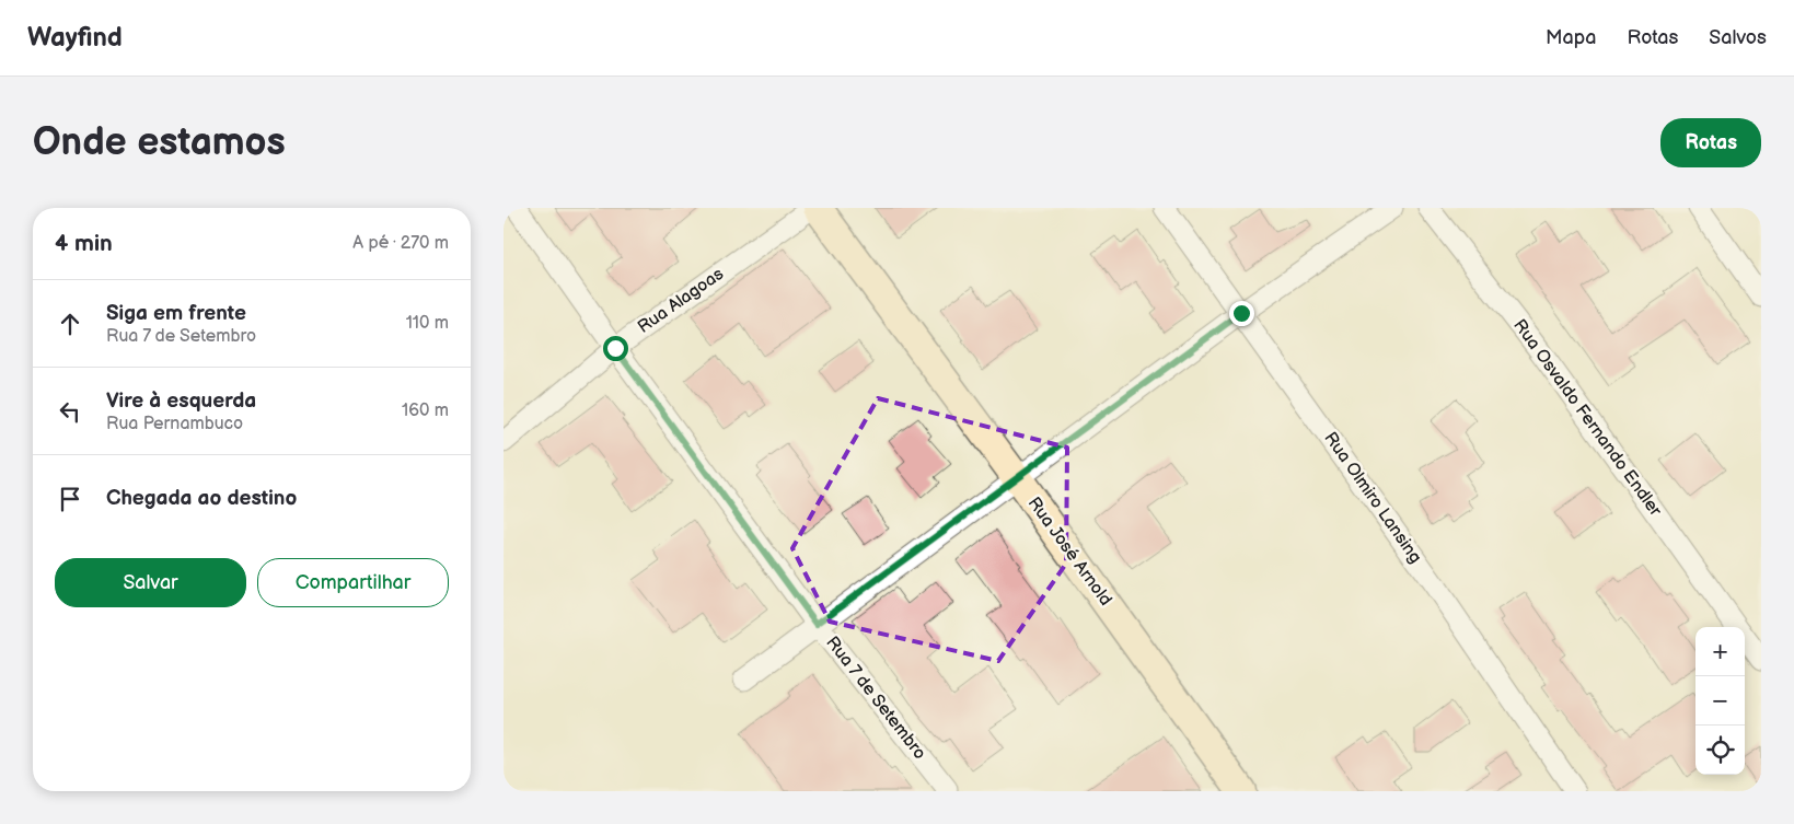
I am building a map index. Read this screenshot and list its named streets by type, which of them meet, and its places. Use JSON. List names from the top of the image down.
{
  "streets": {
    "street": [
      "Rua Alagoas",
      "Rua Osvaldo Fernando Endler",
      "Rua Olmiro Lansing",
      "Rua José Arnold",
      "Rua 7 de Setembro"
    ]
  },
  "crossings": [
    ["Rua Alagoas", "Rua 7 de Setembro"]
  ],
  "page": {
    "header": "Wayfind",
    "nav": ["Mapa", "Rotas", "Salvos"],
    "buttons": [
      "Rotas",
      ["Salvar", "Compartilhar"]
    ],
    "title": "Onde estamos",
    "heading": ["4 min", "A pé · 270 m"],
    "list": [
      ["Siga em frente", "Rua 7 de Setembro", "110 m"],
      ["Vire à esquerda", "Rua Pernambuco", "160 m"],
      "Chegada ao destino"
    ],
    "map_buttons": ["+", "−"]
  }
}
